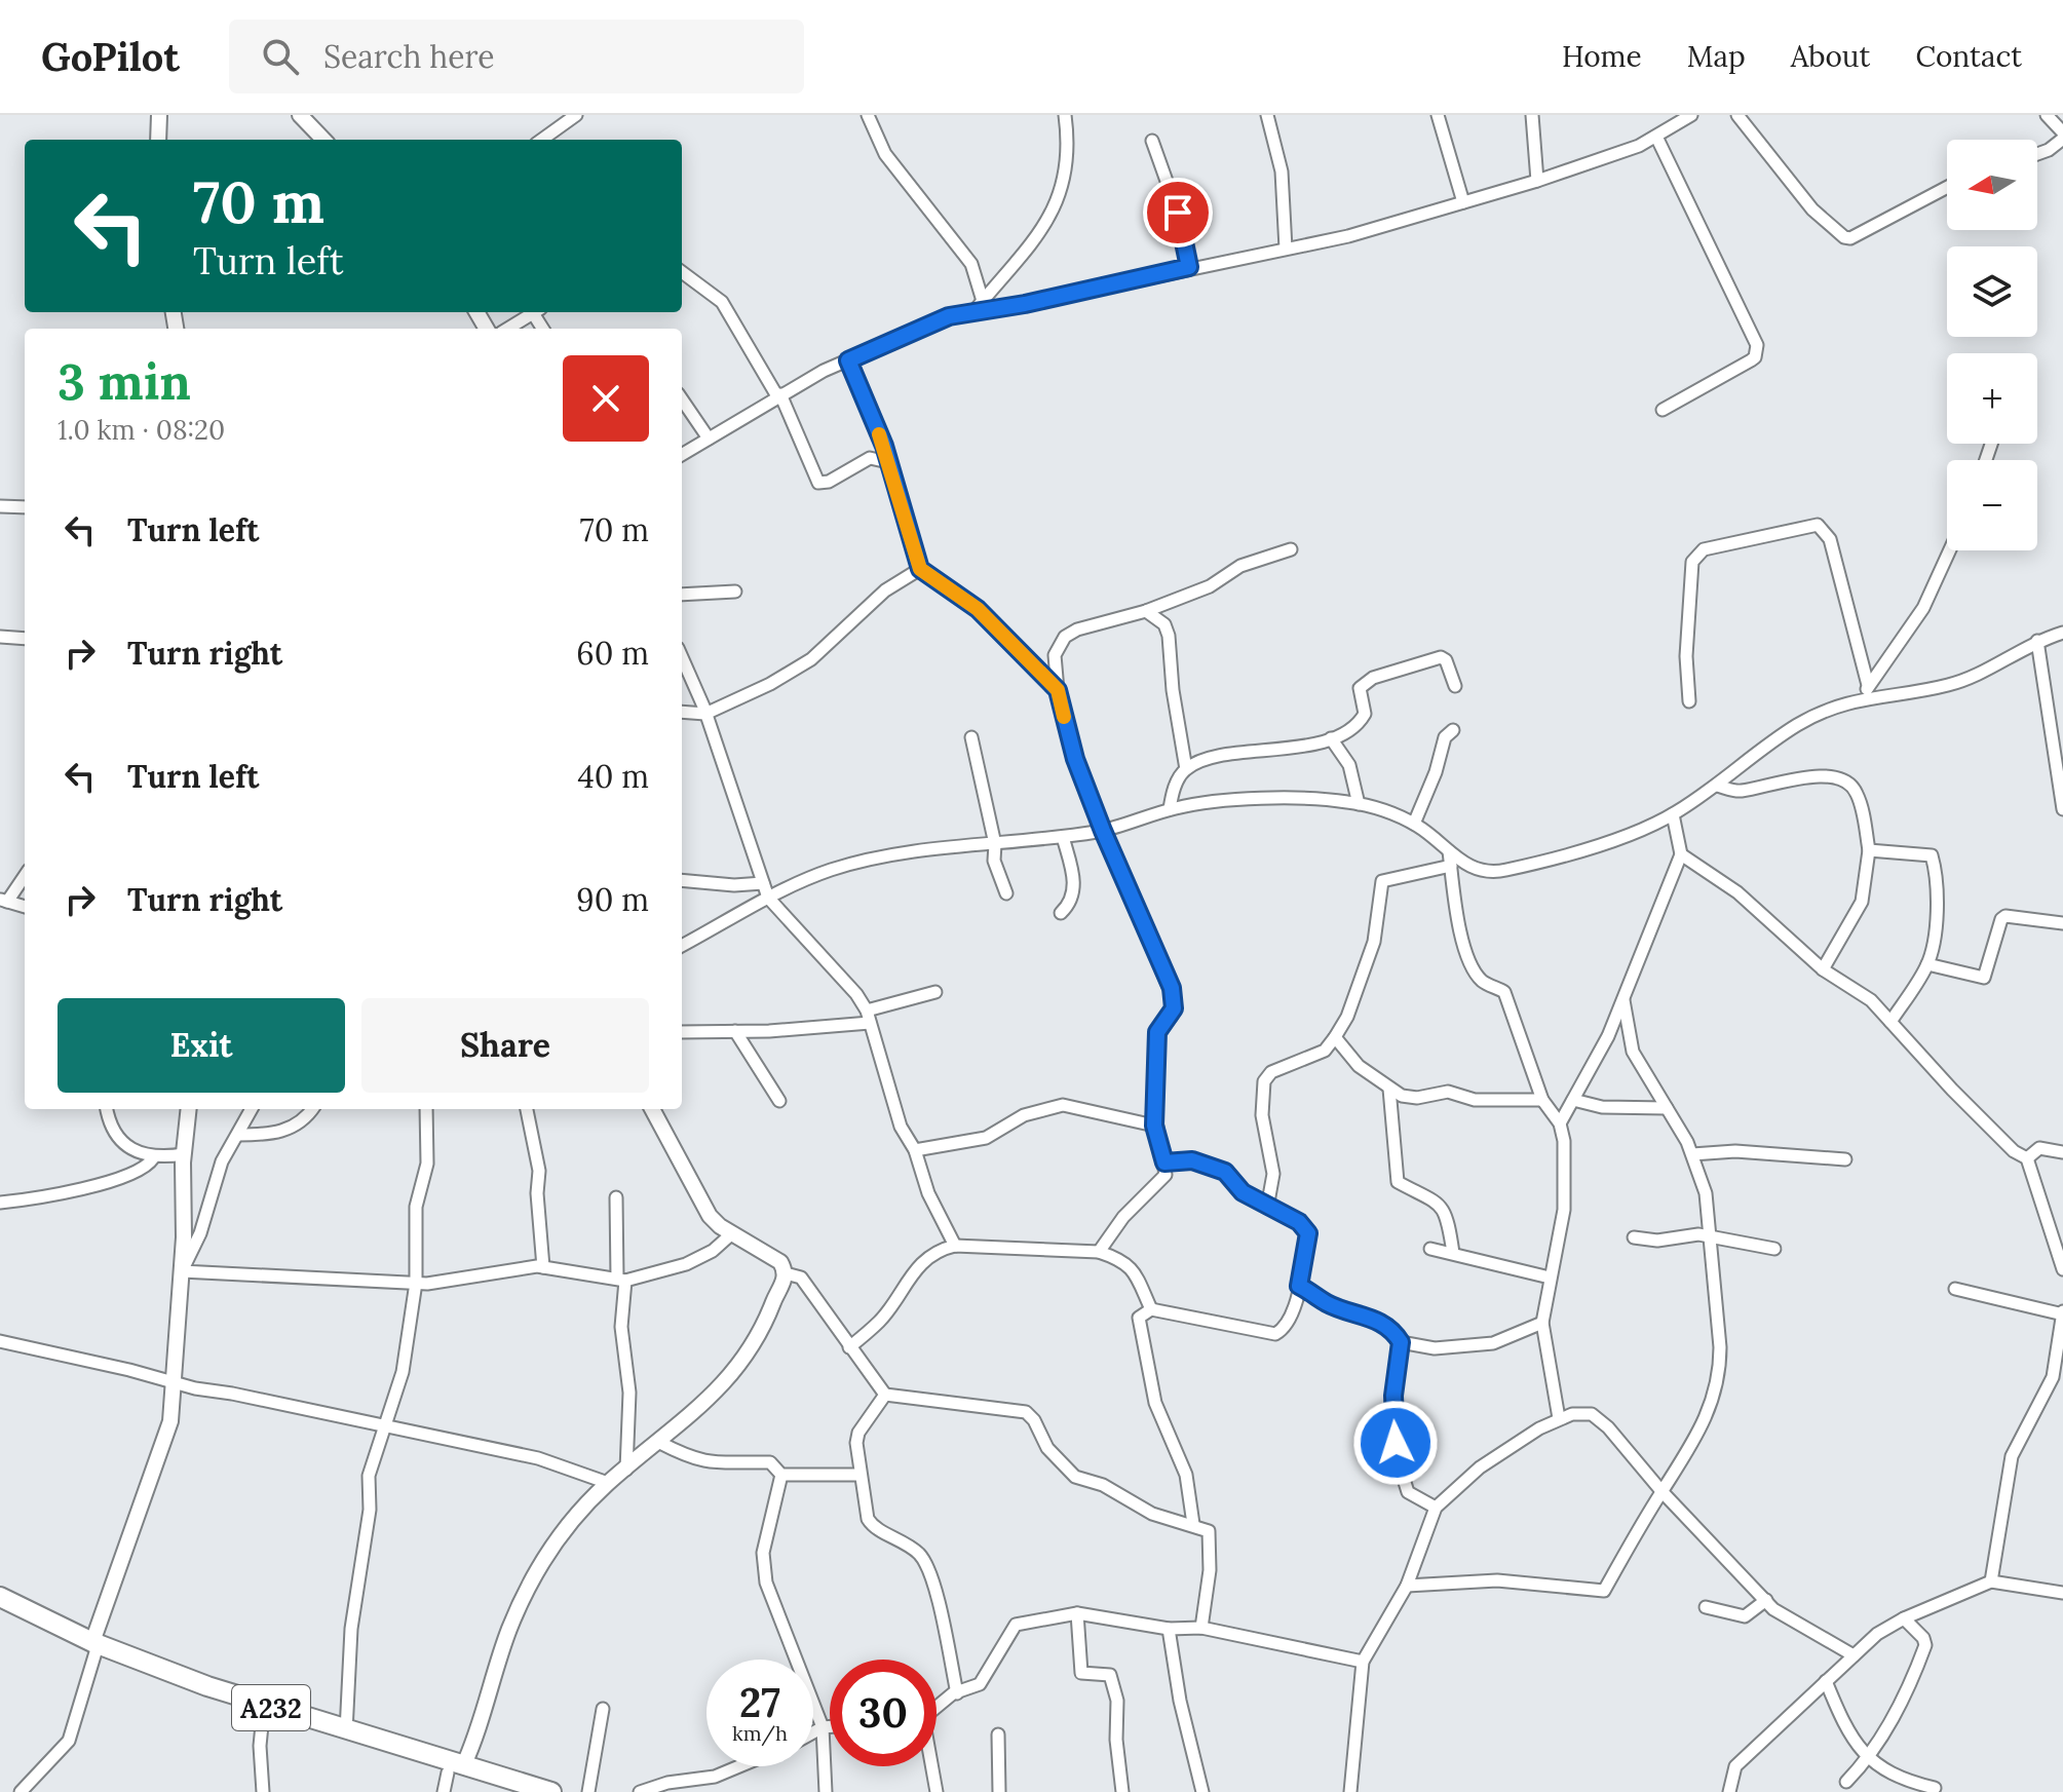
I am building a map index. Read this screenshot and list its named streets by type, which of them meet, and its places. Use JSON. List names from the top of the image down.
{
  "streets": {
    "main road": ["A232"]
  },
  "north": "left",
  "page": {
    "header": "GoPilot",
    "search": "Search here",
    "nav": [
      "Home",
      "Map",
      "About",
      "Contact"
    ],
    "map_buttons": ["+", "−"],
    "turn": ["70 m", "Turn left"],
    "heading": ["3 min", "1.0 km · 08:20"],
    "list": [
      {
        "name": "Turn left",
        "value": "70 m"
      },
      {
        "name": "Turn right",
        "value": "60 m"
      },
      {
        "name": "Turn left",
        "value": "40 m"
      },
      {
        "name": "Turn right",
        "value": "90 m"
      }
    ],
    "buttons": ["Exit", "Share"],
    "speed": "27 km/h",
    "limit": "30"
  }
}
